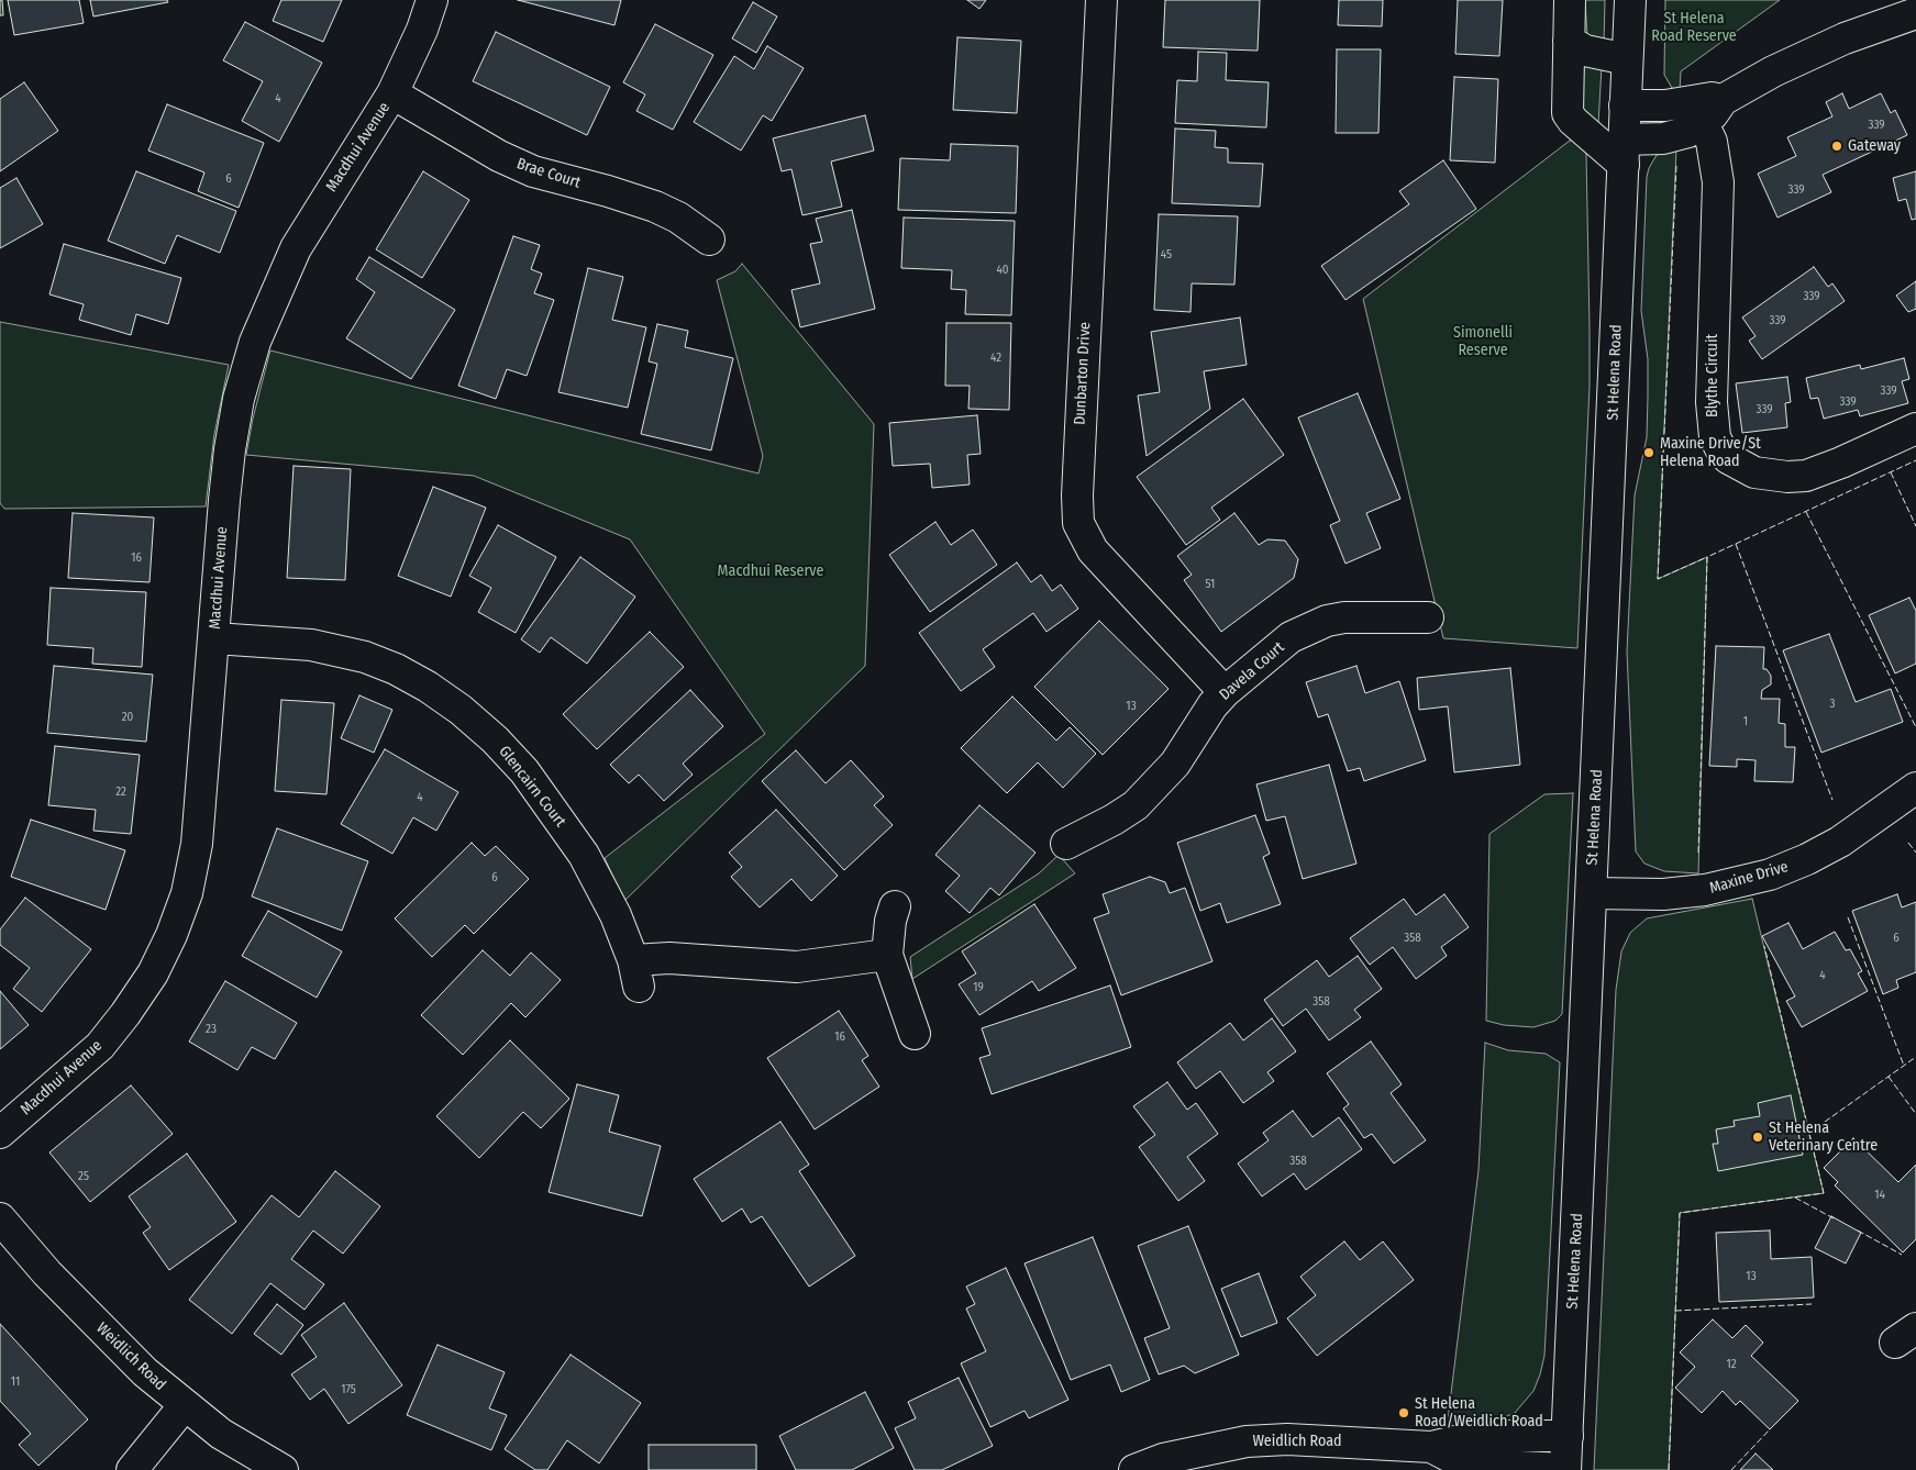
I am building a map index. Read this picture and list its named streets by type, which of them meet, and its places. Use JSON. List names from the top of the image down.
{
  "streets": {
    "street": [
      "Macdhui Avenue",
      "Brae Court",
      "St Helena Road",
      "Dunbarton Drive",
      "Blythe Circuit",
      "Davela Court",
      "Glencairn Court",
      "Maxine Drive",
      "Weidlich Road"
    ]
  },
  "crossings": [
    ["Macdhui Avenue", "Brae Court"],
    ["Macdhui Avenue", "Glencairn Court"],
    ["St Helena Road", "Maxine Drive"],
    ["St Helena Road", "Weidlich Road"],
    ["Dunbarton Drive", "Davela Court"]
  ],
  "parks": ["St Helena Road Reserve", "Simonelli Reserve", "Macdhui Reserve"],
  "places": [
    "Gateway",
    "Maxine Drive/St Helena Road",
    "St Helena Veterinary Centre",
    "St Helena Road/Weidlich Road"
  ],
  "house_numbers": [
    "4",
    "339",
    "6",
    "339",
    "45",
    "40",
    "339",
    "339",
    "42",
    "339",
    "339",
    "339",
    "16",
    "51",
    "3",
    "13",
    "20",
    "1",
    "22",
    "4",
    "6",
    "358",
    "6",
    "4",
    "19",
    "358",
    "23",
    "16",
    "358",
    "25",
    "14",
    "13",
    "12",
    "11",
    "175"
  ]
}
